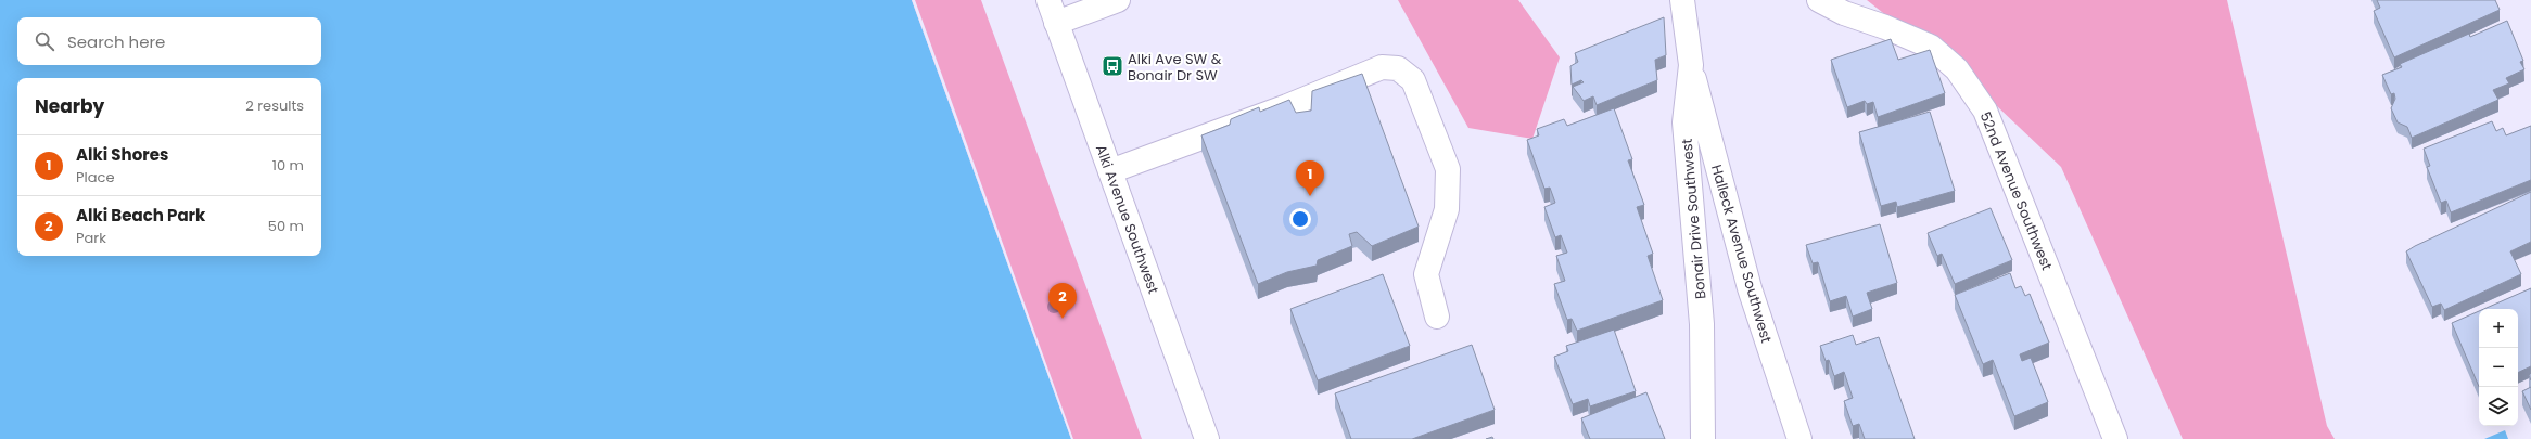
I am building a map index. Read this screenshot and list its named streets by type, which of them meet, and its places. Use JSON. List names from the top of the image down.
{
  "streets": {
    "street": [
      "52nd Avenue Southwest",
      "Alki Avenue Southwest",
      "Bonair Drive Southwest",
      "Halleck Avenue Southwest"
    ]
  },
  "crossings": [
    ["Bonair Drive Southwest", "Halleck Avenue Southwest"]
  ],
  "places": {
    "bus stop": ["Alki Ave SW & Bonair Dr SW"]
  },
  "page": {
    "search": "Search here",
    "heading": ["Nearby", "2 results"],
    "list": [
      {
        "mark": "1",
        "name": "Alki Shores",
        "note": "Place",
        "value": "10 m"
      },
      {
        "mark": "2",
        "name": "Alki Beach Park",
        "note": "Park",
        "value": "50 m"
      }
    ],
    "pins": ["1", "2"],
    "map_buttons": ["+", "−"]
  }
}
